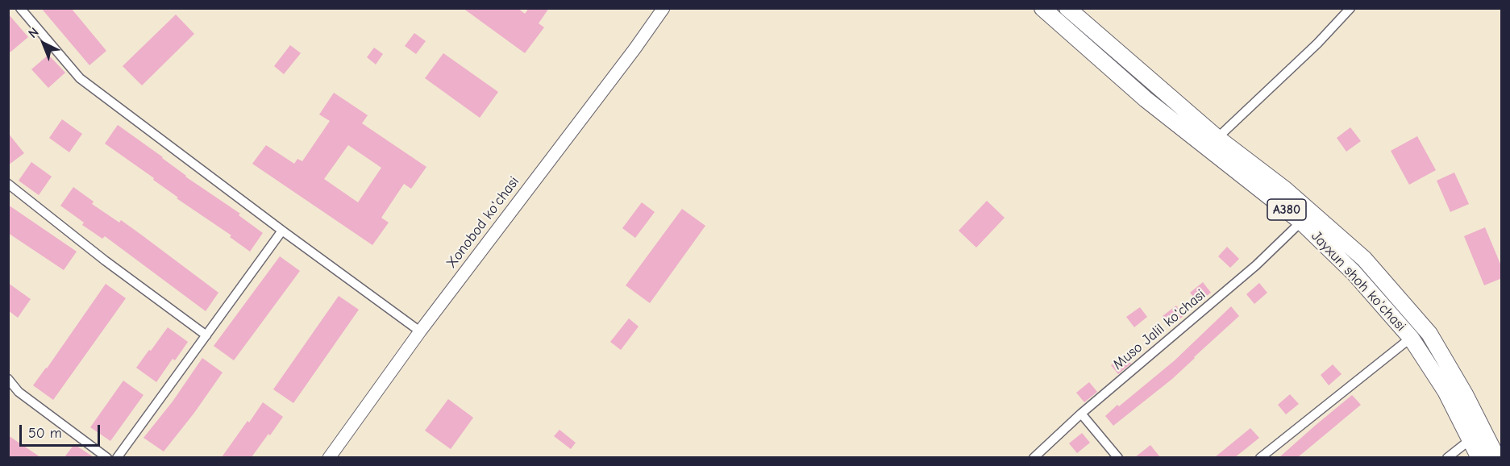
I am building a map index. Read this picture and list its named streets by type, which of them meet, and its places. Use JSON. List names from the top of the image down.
{
  "streets": {
    "highway": ["A380", "Jayxun shoh ko'chasi"],
    "main road": ["Xonobod ko'chasi"],
    "street": ["Muso Jalil ko'chasi"]
  },
  "crossings": [
    ["Jayxun shoh ko'chasi", "Muso Jalil ko'chasi"]
  ],
  "scale_bar": "50 m",
  "north": "top left"
}
